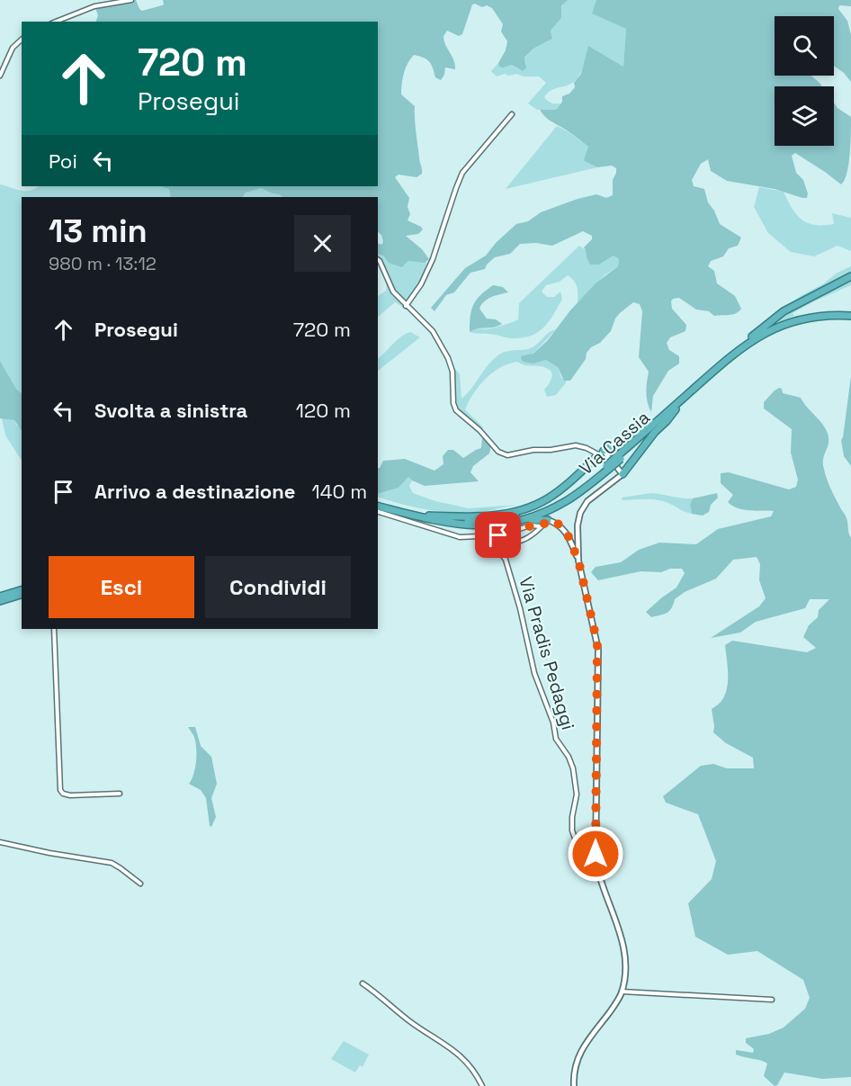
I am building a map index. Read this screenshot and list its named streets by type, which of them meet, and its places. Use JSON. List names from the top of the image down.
{
  "streets": {
    "highway": ["Via Cassia"],
    "street": ["Via Pradis Pedaggi"]
  },
  "page": {
    "turn": ["720 m", "Prosegui"],
    "then": "Poi",
    "heading": ["13 min", "980 m · 13:12"],
    "list": [
      {
        "name": "Prosegui",
        "value": "720 m"
      },
      {
        "name": "Svolta a sinistra",
        "value": "120 m"
      },
      {
        "name": "Arrivo a destinazione",
        "value": "140 m"
      }
    ],
    "buttons": ["Esci", "Condividi"]
  }
}
